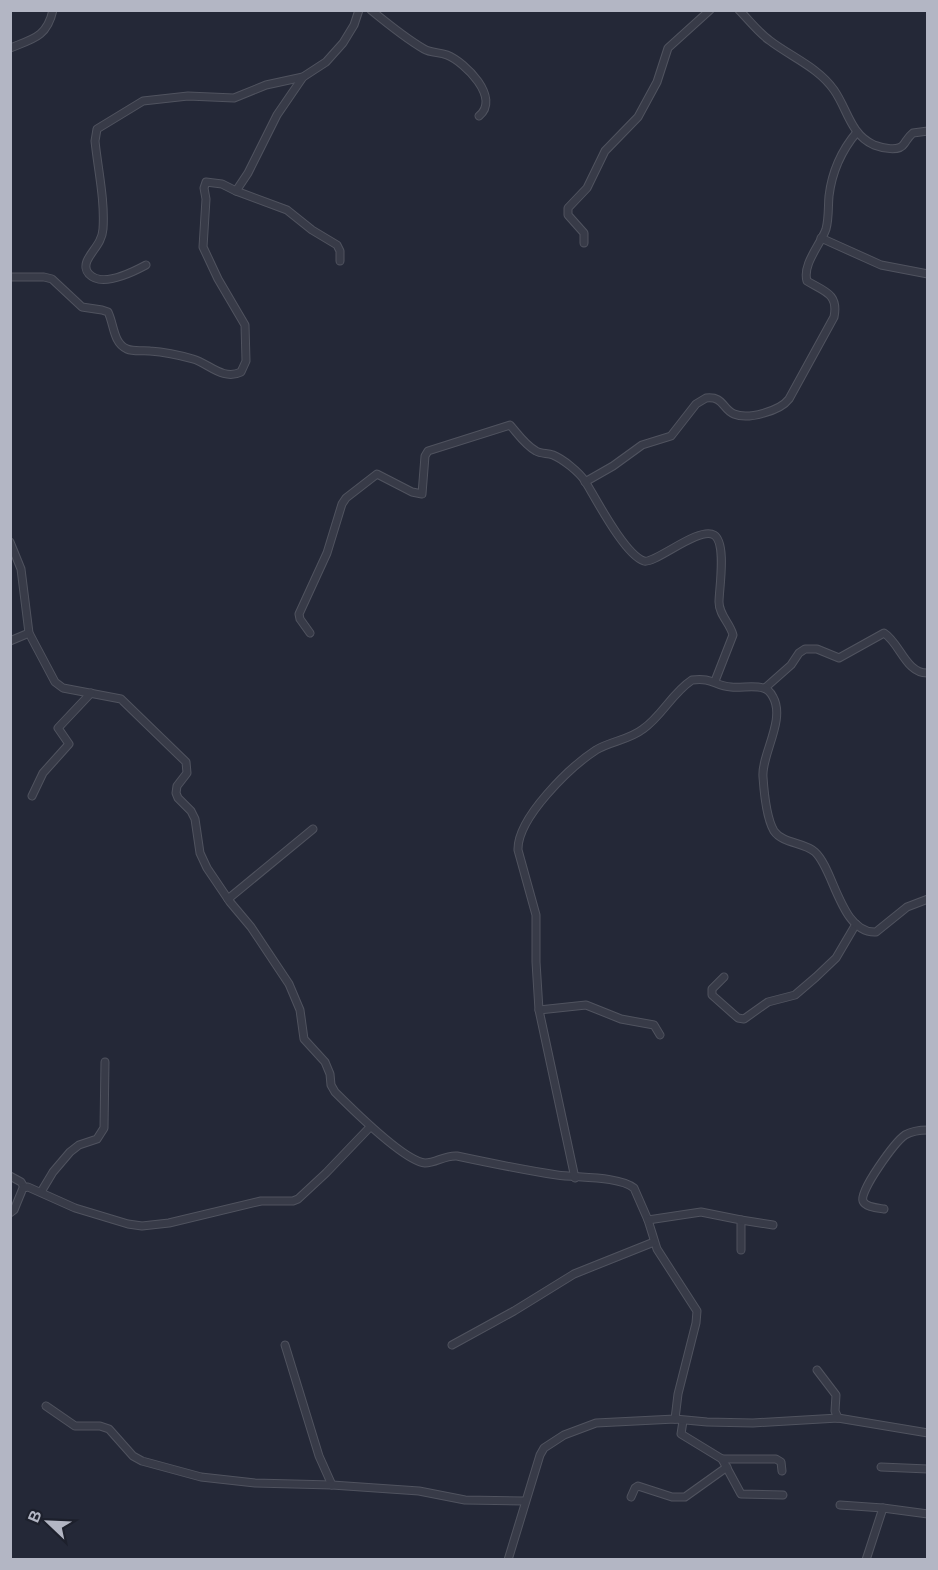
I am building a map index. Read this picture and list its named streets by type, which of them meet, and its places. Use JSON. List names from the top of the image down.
{
  "north": "top left"
}
